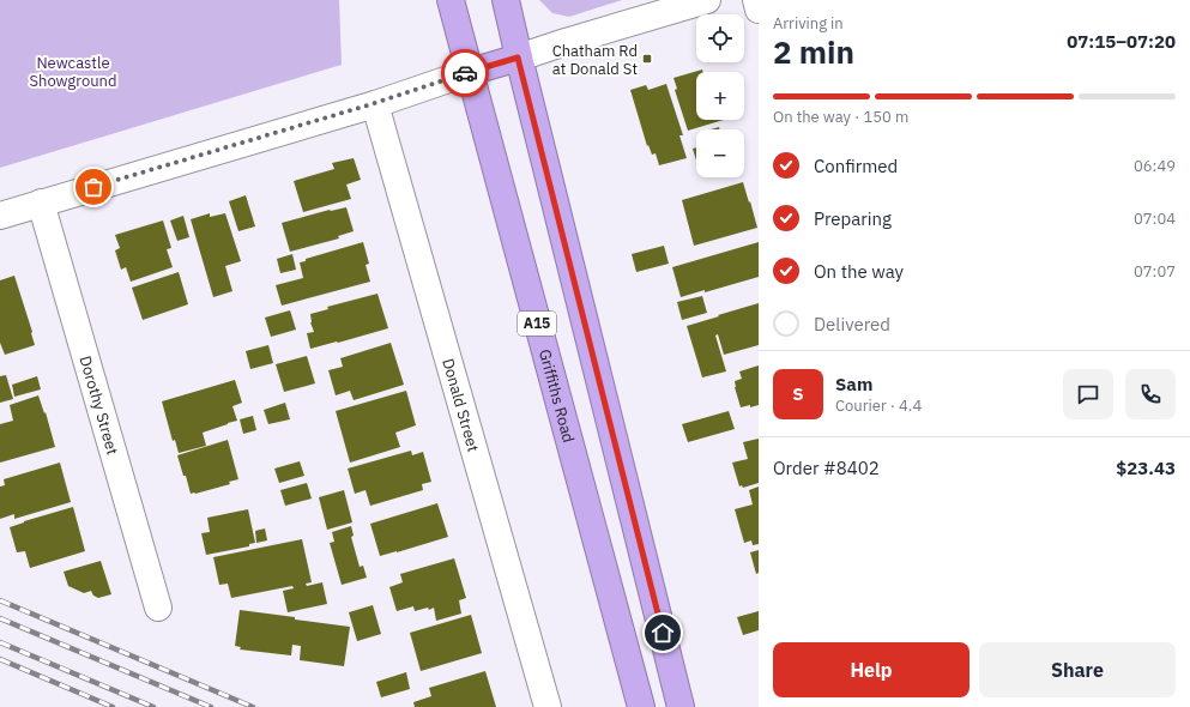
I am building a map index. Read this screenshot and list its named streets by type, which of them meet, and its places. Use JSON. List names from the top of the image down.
{
  "streets": {
    "highway": ["A15", "Griffiths Road"],
    "street": ["Dorothy Street", "Donald Street"]
  },
  "parks": ["Newcastle Showground"],
  "places": {
    "transit": ["Chatham Rd at Donald St"]
  },
  "page": {
    "heading": ["2 min", "Arriving in", "07:15–07:20"],
    "panel": [
      "Sam",
      "Courier · 4.4",
      "Order #8402",
      "$23.43"
    ],
    "map_buttons": ["+", "−"],
    "bar": "On the way · 150 m",
    "list": [
      ["Confirmed", "06:49"],
      ["Preparing", "07:04"],
      ["On the way", "07:07"],
      "Delivered"
    ],
    "round": "S",
    "buttons": ["Help", "Share"]
  }
}
